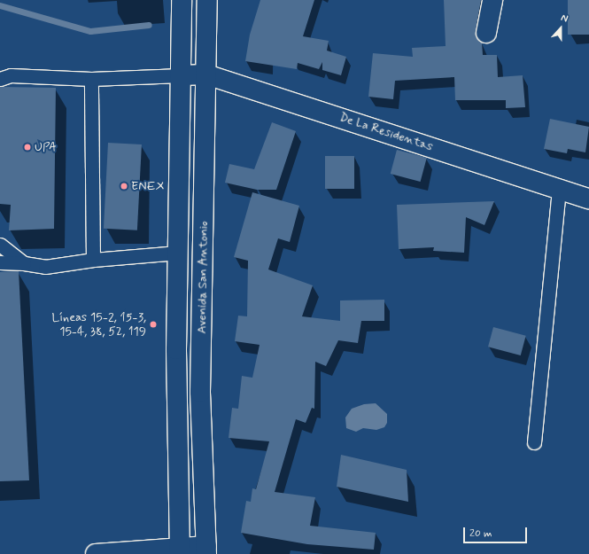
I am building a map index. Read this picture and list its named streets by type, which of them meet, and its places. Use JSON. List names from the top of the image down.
{
  "streets": {
    "main road": ["De La Residentas", "Avenida San Antonio"]
  },
  "crossings": [
    ["De La Residentas", "Avenida San Antonio"]
  ],
  "places": ["UPA", "ENEX", "Líneas 15-2, 15-3, 15-4, 38, 52, 119"],
  "scale_bar": "20 m",
  "north": "top"
}
